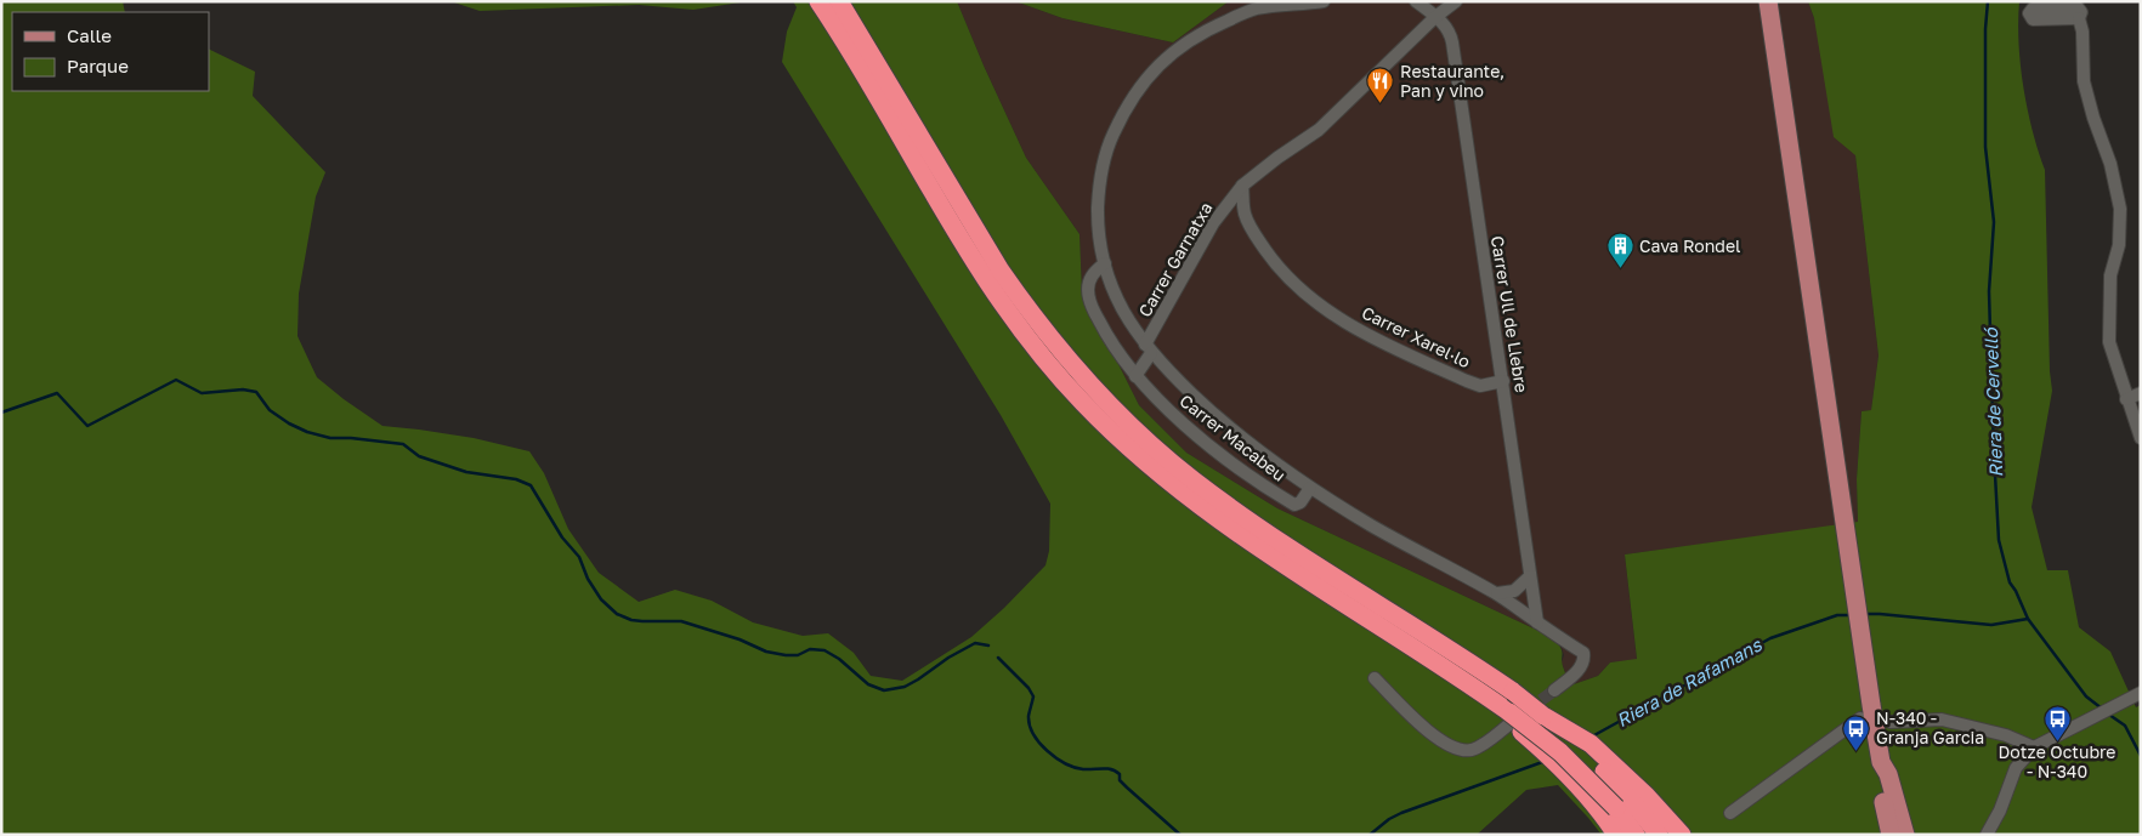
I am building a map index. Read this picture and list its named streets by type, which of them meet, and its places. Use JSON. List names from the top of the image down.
{
  "streets": {
    "street": [
      "Carrer Garnatxa",
      "Carrer Ull de Llebre",
      "Carrer Xarel·lo",
      "Carrer Macabeu"
    ]
  },
  "crossings": [
    ["Carrer Garnatxa", "Carrer Ull de Llebre"],
    ["Carrer Garnatxa", "Carrer Xarel·lo"],
    ["Carrer Garnatxa", "Carrer Macabeu"],
    ["Carrer Ull de Llebre", "Carrer Xarel·lo"],
    ["Carrer Ull de Llebre", "Carrer Macabeu"]
  ],
  "water": ["Riera de Cervelló", "Riera de Rafamans"],
  "places": {
    "restaurant": ["Restaurante, Pan y vino"],
    "building": ["Cava Rondel"],
    "bus stop": ["Dotze Octubre - N-340", "N-340 - Granja Garcia"]
  },
  "legend": ["Calle", "Parque"]
}
